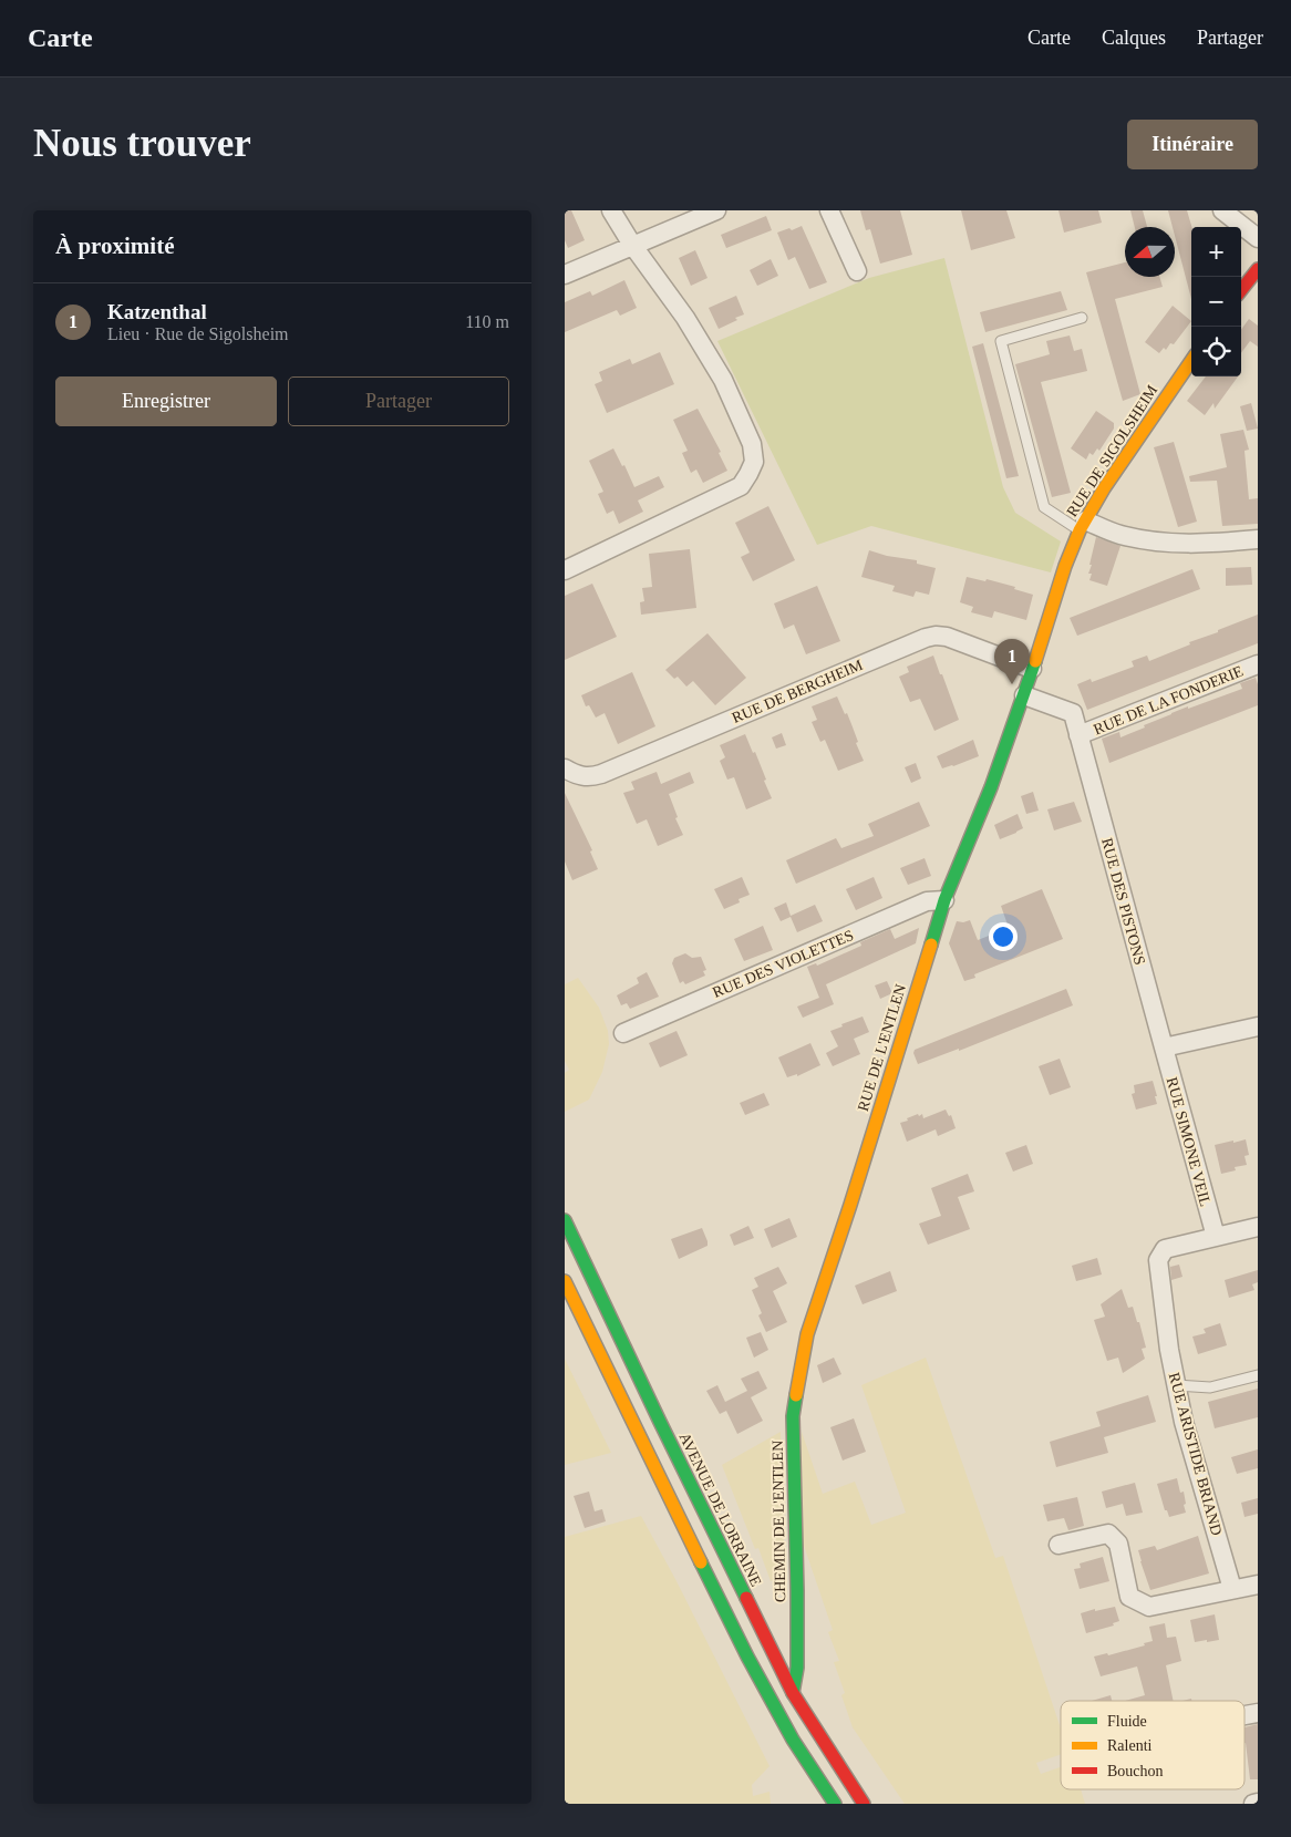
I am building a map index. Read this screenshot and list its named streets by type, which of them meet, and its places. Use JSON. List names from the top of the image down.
{
  "streets": {
    "street": [
      "RUE DE SIGOLSHEIM",
      "RUE DE BERGHEIM",
      "RUE DE LA FONDERIE",
      "RUE DES PISTONS",
      "RUE DES VIOLETTES",
      "RUE DE L'ENTLEN",
      "RUE SIMONE VEIL",
      "RUE ARISTIDE BRIAND",
      "AVENUE DE LORRAINE",
      "CHEMIN DE L'ENTLEN"
    ]
  },
  "crossings": [
    ["RUE DE SIGOLSHEIM", "RUE DE BERGHEIM"],
    ["RUE DE SIGOLSHEIM", "RUE DES PISTONS"],
    ["RUE DE SIGOLSHEIM", "RUE DE L'ENTLEN"],
    ["RUE DE LA FONDERIE", "RUE DES PISTONS"],
    ["RUE DES PISTONS", "RUE DE L'ENTLEN"],
    ["RUE DES PISTONS", "RUE SIMONE VEIL"],
    ["RUE DES VIOLETTES", "RUE DE L'ENTLEN"],
    ["RUE DE L'ENTLEN", "CHEMIN DE L'ENTLEN"],
    ["RUE SIMONE VEIL", "RUE ARISTIDE BRIAND"],
    ["AVENUE DE LORRAINE", "CHEMIN DE L'ENTLEN"]
  ],
  "legend": ["Fluide", "Ralenti", "Bouchon"],
  "north": "left",
  "page": {
    "header": "Carte",
    "nav": ["Carte", "Calques", "Partager"],
    "buttons": [
      "Itinéraire",
      ["Enregistrer", "Partager"]
    ],
    "title": "Nous trouver",
    "heading": "À proximité",
    "map_buttons": ["+", "−"],
    "list": [
      {
        "mark": "1",
        "name": "Katzenthal",
        "note": "Lieu · Rue de Sigolsheim",
        "value": "110 m"
      }
    ],
    "pins": "1"
  }
}
